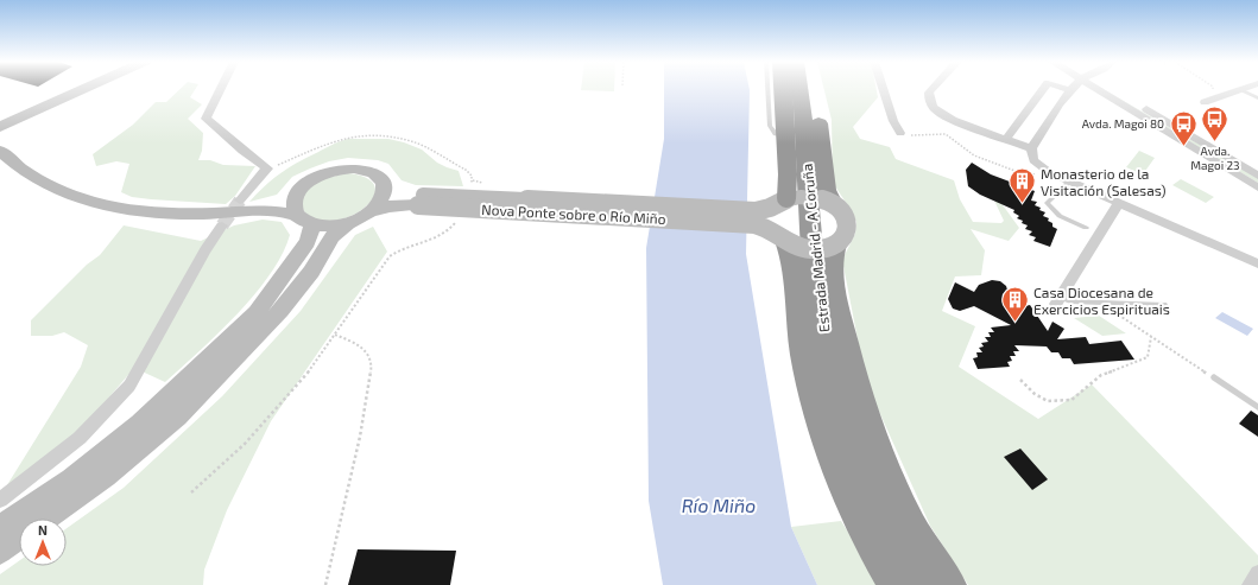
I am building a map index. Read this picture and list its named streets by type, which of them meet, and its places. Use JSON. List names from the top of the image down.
{
  "streets": {
    "highway": ["Estrada Madrid - A Coruña"],
    "main road": ["Nova Ponte sobre o Río Miño"]
  },
  "water": ["Río Miño"],
  "places": {
    "bus stop": ["Avda. Magoi 23", "Avda. Magoi 80"],
    "building": ["Monasterio de la Visitación (Salesas)", "Casa Diocesana de Exercicios Espirituais"]
  },
  "north": "top"
}
